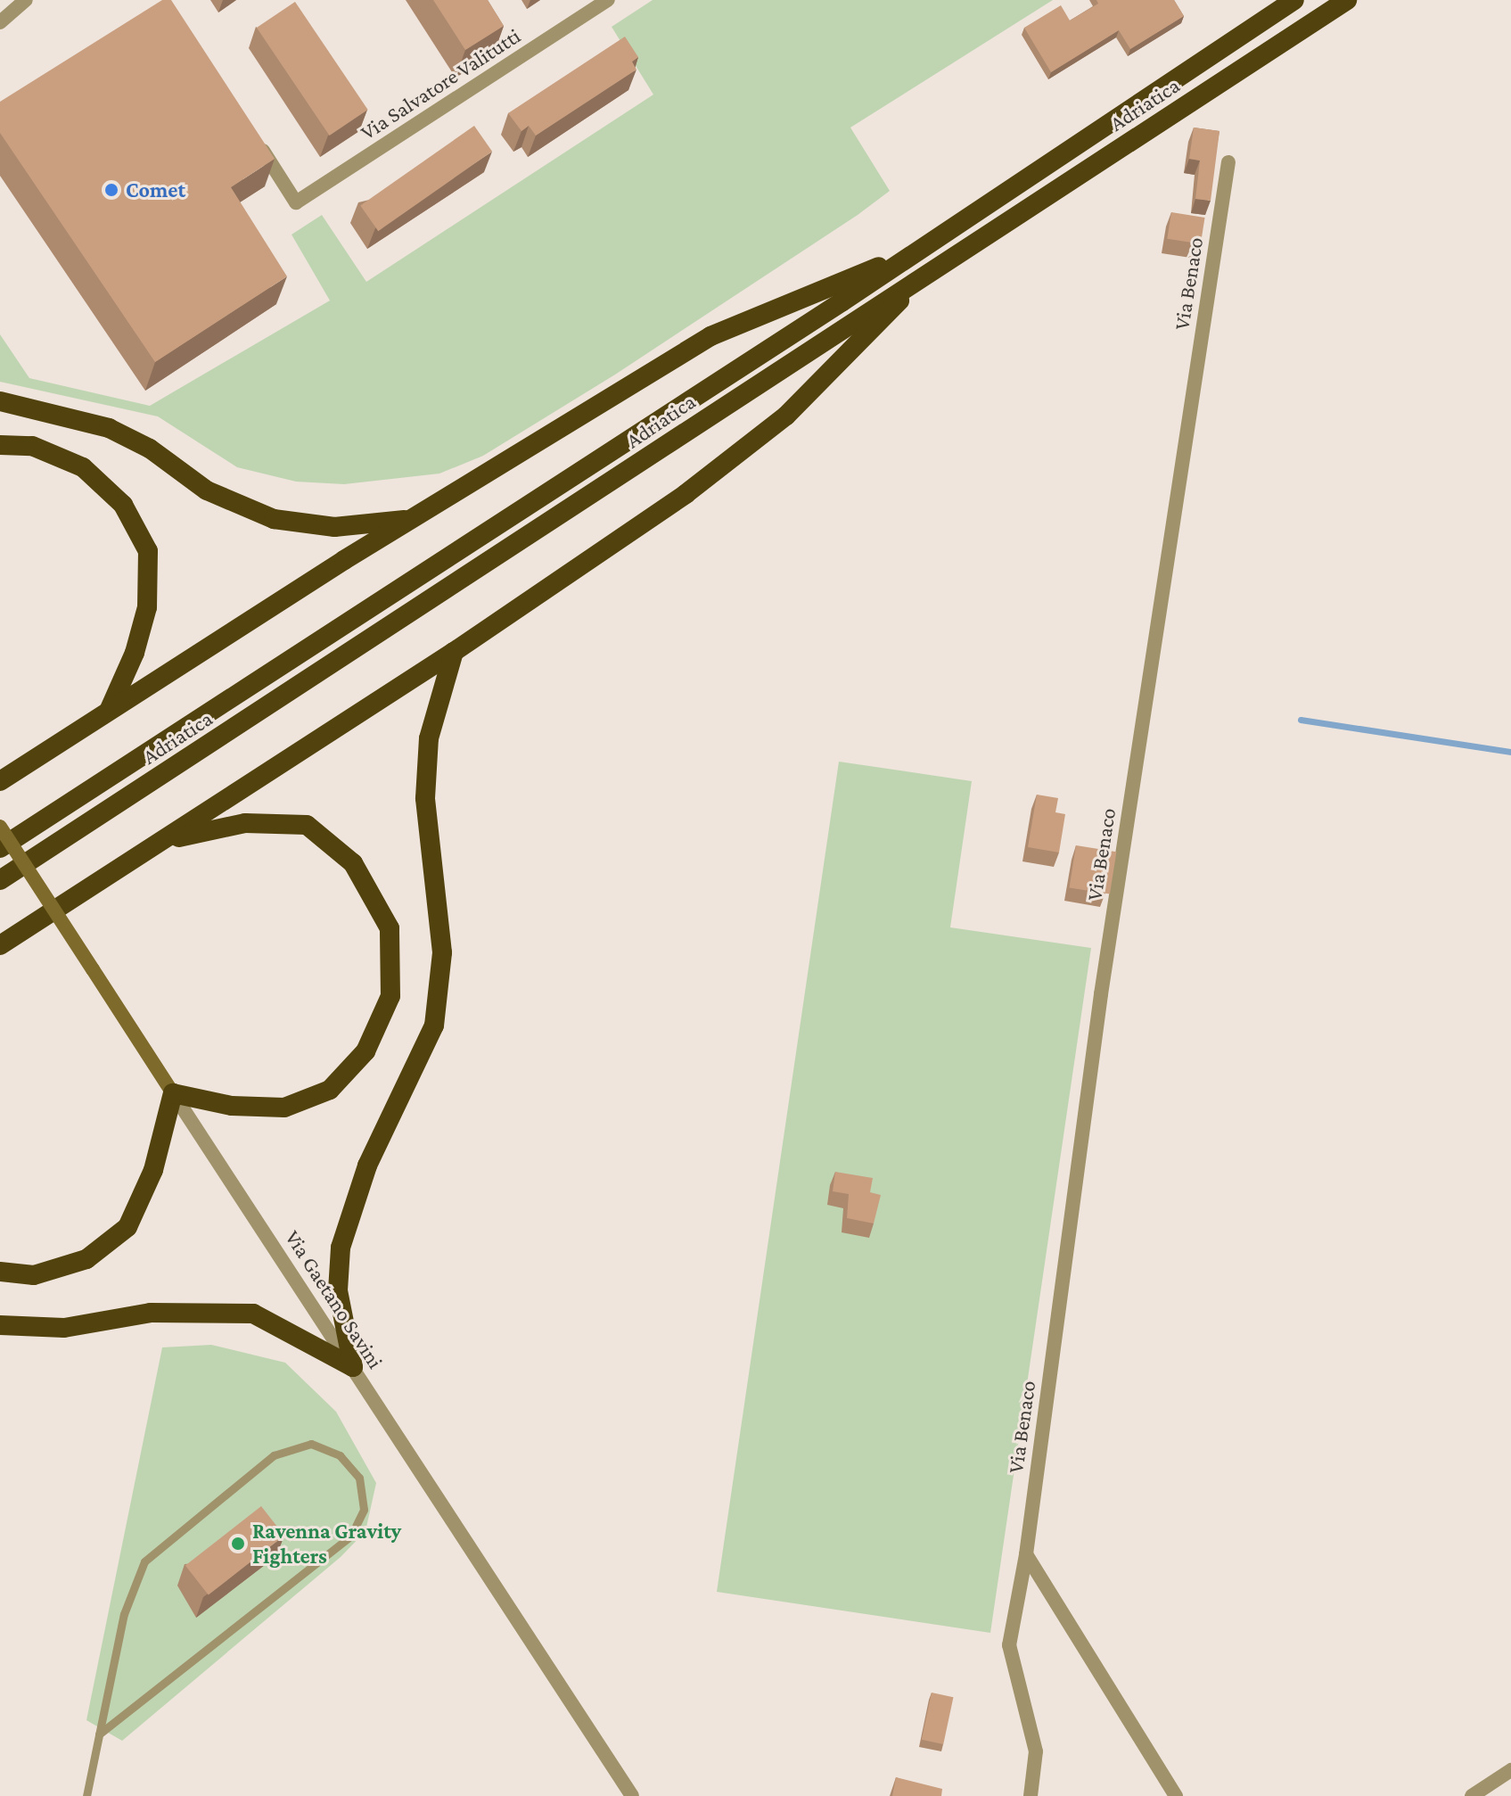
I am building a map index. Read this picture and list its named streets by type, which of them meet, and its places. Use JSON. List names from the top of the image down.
{
  "streets": {
    "highway": ["Adriatica"],
    "main road": ["Via Gaetano Savini"],
    "street": ["Via Salvatore Valitutti", "Via Benaco"]
  },
  "places": ["Comet", "Ravenna Gravity Fighters"]
}
